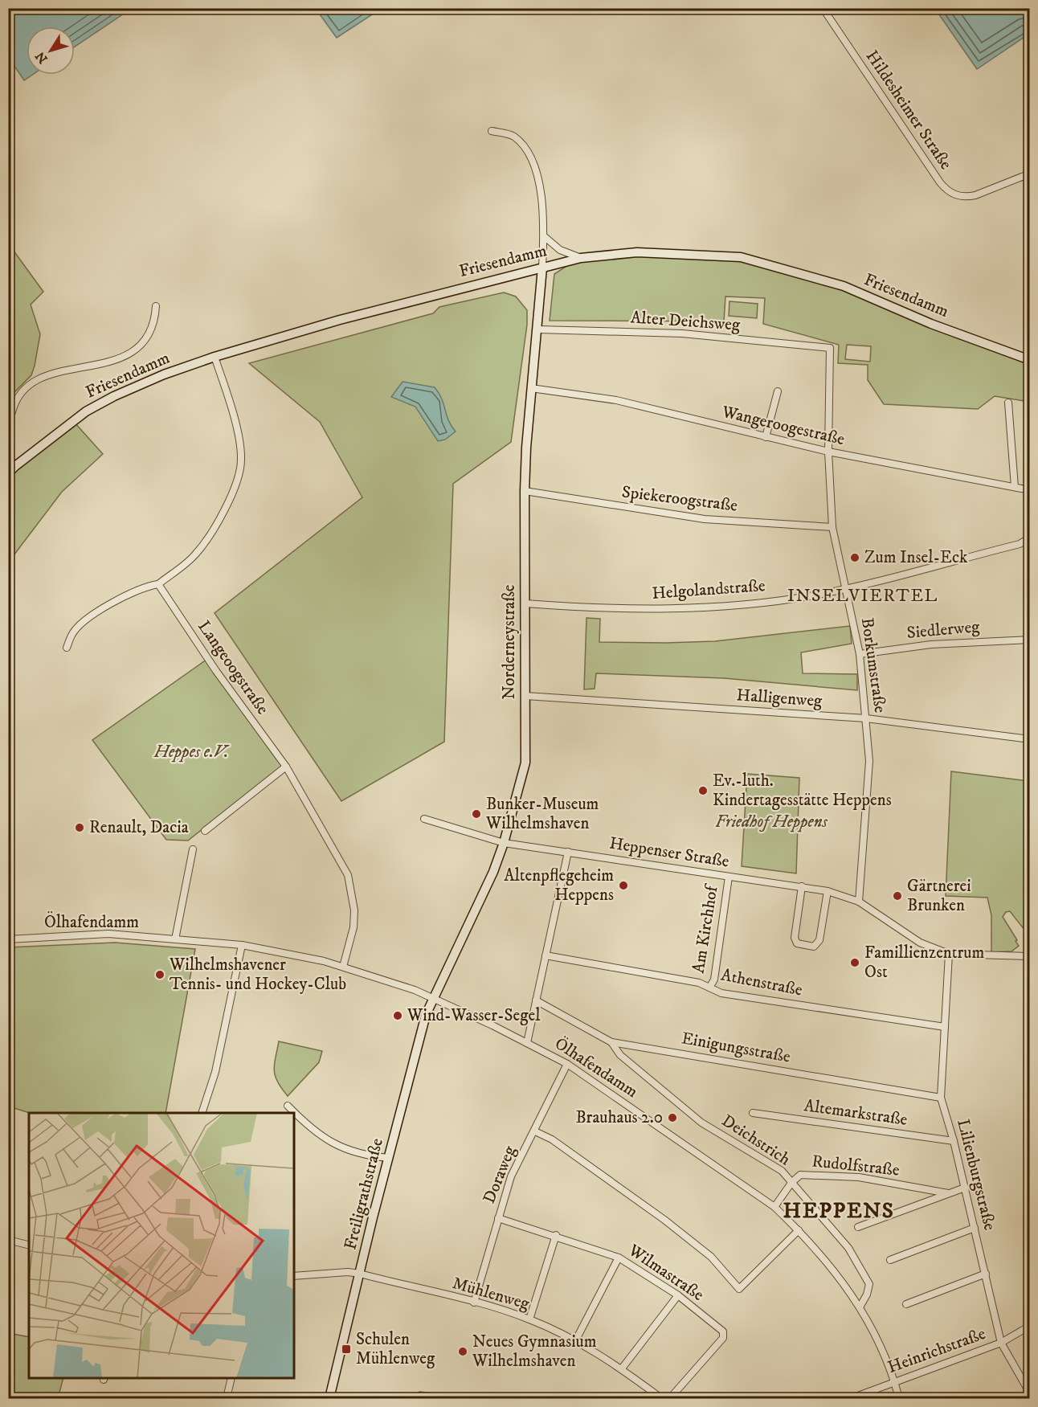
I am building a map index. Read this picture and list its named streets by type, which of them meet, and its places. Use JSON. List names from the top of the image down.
{
  "streets": {
    "street": [
      "Hildesheimer Straße",
      "Friesendamm",
      "Alter Deichsweg",
      "Wangeroogestraße",
      "Spiekeroogstraße",
      "Helgolandstraße",
      "Siedlerweg",
      "Norderneystraße",
      "Borkumstraße",
      "Langeoogstraße",
      "Halligenweg",
      "Heppenser Straße",
      "Ölhafendamm",
      "Am Kirchhof",
      "Athenstraße",
      "Einigungsstraße",
      "Altemarkstraße",
      "Deichstrich",
      "Rudolfstraße",
      "Doraweg",
      "Lilienburgstraße",
      "Freiligrathstraße",
      "Wilmastraße",
      "Mühlenweg",
      "Heinrichstraße"
    ]
  },
  "crossings": [
    ["Friesendamm", "Norderneystraße"],
    ["Alter Deichsweg", "Norderneystraße"],
    ["Alter Deichsweg", "Borkumstraße"],
    ["Wangeroogestraße", "Norderneystraße"],
    ["Wangeroogestraße", "Borkumstraße"],
    ["Spiekeroogstraße", "Norderneystraße"],
    ["Spiekeroogstraße", "Borkumstraße"],
    ["Helgolandstraße", "Norderneystraße"],
    ["Helgolandstraße", "Borkumstraße"],
    ["Siedlerweg", "Borkumstraße"],
    ["Norderneystraße", "Halligenweg"],
    ["Norderneystraße", "Heppenser Straße"],
    ["Norderneystraße", "Ölhafendamm"],
    ["Norderneystraße", "Freiligrathstraße"],
    ["Borkumstraße", "Halligenweg"],
    ["Borkumstraße", "Heppenser Straße"],
    ["Langeoogstraße", "Ölhafendamm"],
    ["Heppenser Straße", "Am Kirchhof"],
    ["Heppenser Straße", "Lilienburgstraße"],
    ["Ölhafendamm", "Deichstrich"],
    ["Ölhafendamm", "Rudolfstraße"],
    ["Ölhafendamm", "Doraweg"],
    ["Ölhafendamm", "Freiligrathstraße"],
    ["Ölhafendamm", "Heinrichstraße"],
    ["Am Kirchhof", "Athenstraße"],
    ["Athenstraße", "Lilienburgstraße"],
    ["Einigungsstraße", "Deichstrich"],
    ["Einigungsstraße", "Lilienburgstraße"],
    ["Altemarkstraße", "Lilienburgstraße"],
    ["Deichstrich", "Rudolfstraße"],
    ["Doraweg", "Wilmastraße"],
    ["Doraweg", "Mühlenweg"],
    ["Lilienburgstraße", "Heinrichstraße"],
    ["Freiligrathstraße", "Mühlenweg"]
  ],
  "districts": ["INSELVIERTEL", "HEPPENS"],
  "parks": ["Heppes e.V.", "Friedhof Heppens"],
  "places": {
    "other": [
      "Zum Insel-Eck",
      "Ev.-luth. Kindertagesstätte Heppens",
      "Bunker-Museum Wilhelmshaven",
      "Renault, Dacia",
      "Altenpflegeheim Heppens",
      "Gärtnerei Brunken",
      "Famillienzentrum Ost",
      "Wilhelmshavener Tennis- und Hockey-Club",
      "Wind-Wasser-Segel",
      "Brauhaus 2.0",
      "Neues Gymnasium Wilhelmshaven"
    ],
    "transit": ["Schulen Mühlenweg"]
  },
  "north": "bottom left"
}
